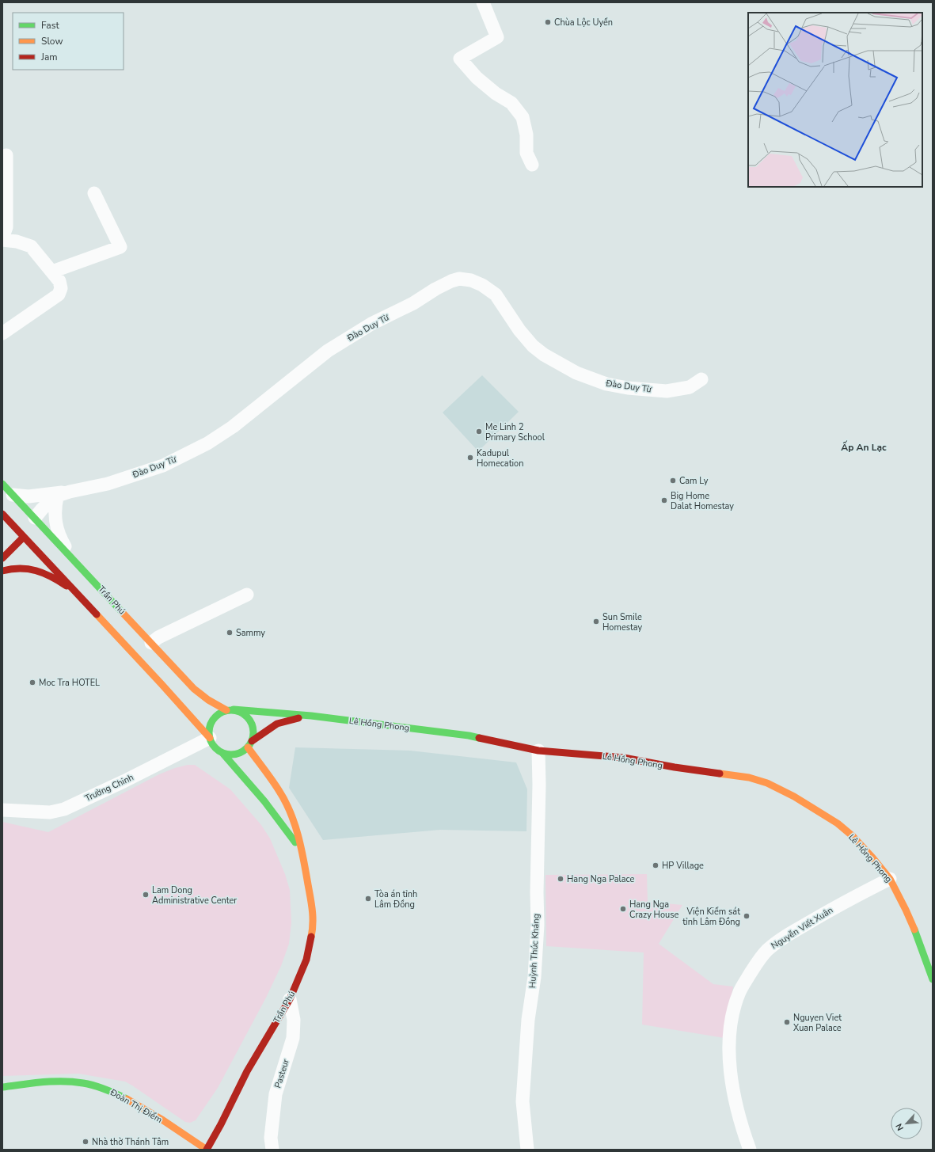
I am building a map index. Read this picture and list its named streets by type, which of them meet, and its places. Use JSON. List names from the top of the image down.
{
  "streets": {
    "main road": ["Trần Phú", "Lê Hồng Phong", "Đoàn Thị Điểm"],
    "street": [
      "Đào Duy Từ",
      "Trường Chinh",
      "Nguyễn Viết Xuân",
      "Huỳnh Thúc Kháng",
      "Pasteur"
    ]
  },
  "crossings": [
    ["Đào Duy Từ", "Trần Phú"],
    ["Trần Phú", "Lê Hồng Phong"],
    ["Trần Phú", "Trường Chinh"],
    ["Trần Phú", "Pasteur"],
    ["Trần Phú", "Đoàn Thị Điểm"],
    ["Lê Hồng Phong", "Trường Chinh"],
    ["Lê Hồng Phong", "Nguyễn Viết Xuân"],
    ["Lê Hồng Phong", "Huỳnh Thúc Kháng"]
  ],
  "districts": ["Ấp An Lạc"],
  "places": [
    "Chùa Lộc Uyển",
    "Me Linh 2 Primary School",
    "Kadupul Homecation",
    "Cam Ly",
    "Big Home Dalat Homestay",
    "Sun Smile Homestay",
    "Sammy",
    "Moc Tra HOTEL",
    "HP Village",
    "Hang Nga Palace",
    "Lam Dong Administrative Center",
    "Tòa án tỉnh Lâm Đồng",
    "Hang Nga Crazy House",
    "Viện Kiểm sát tỉnh Lâm Đồng",
    "Nguyen Viet Xuan Palace",
    "Nhà thờ Thánh Tâm"
  ],
  "legend": ["Fast", "Slow", "Jam"],
  "north": "bottom left"
}
